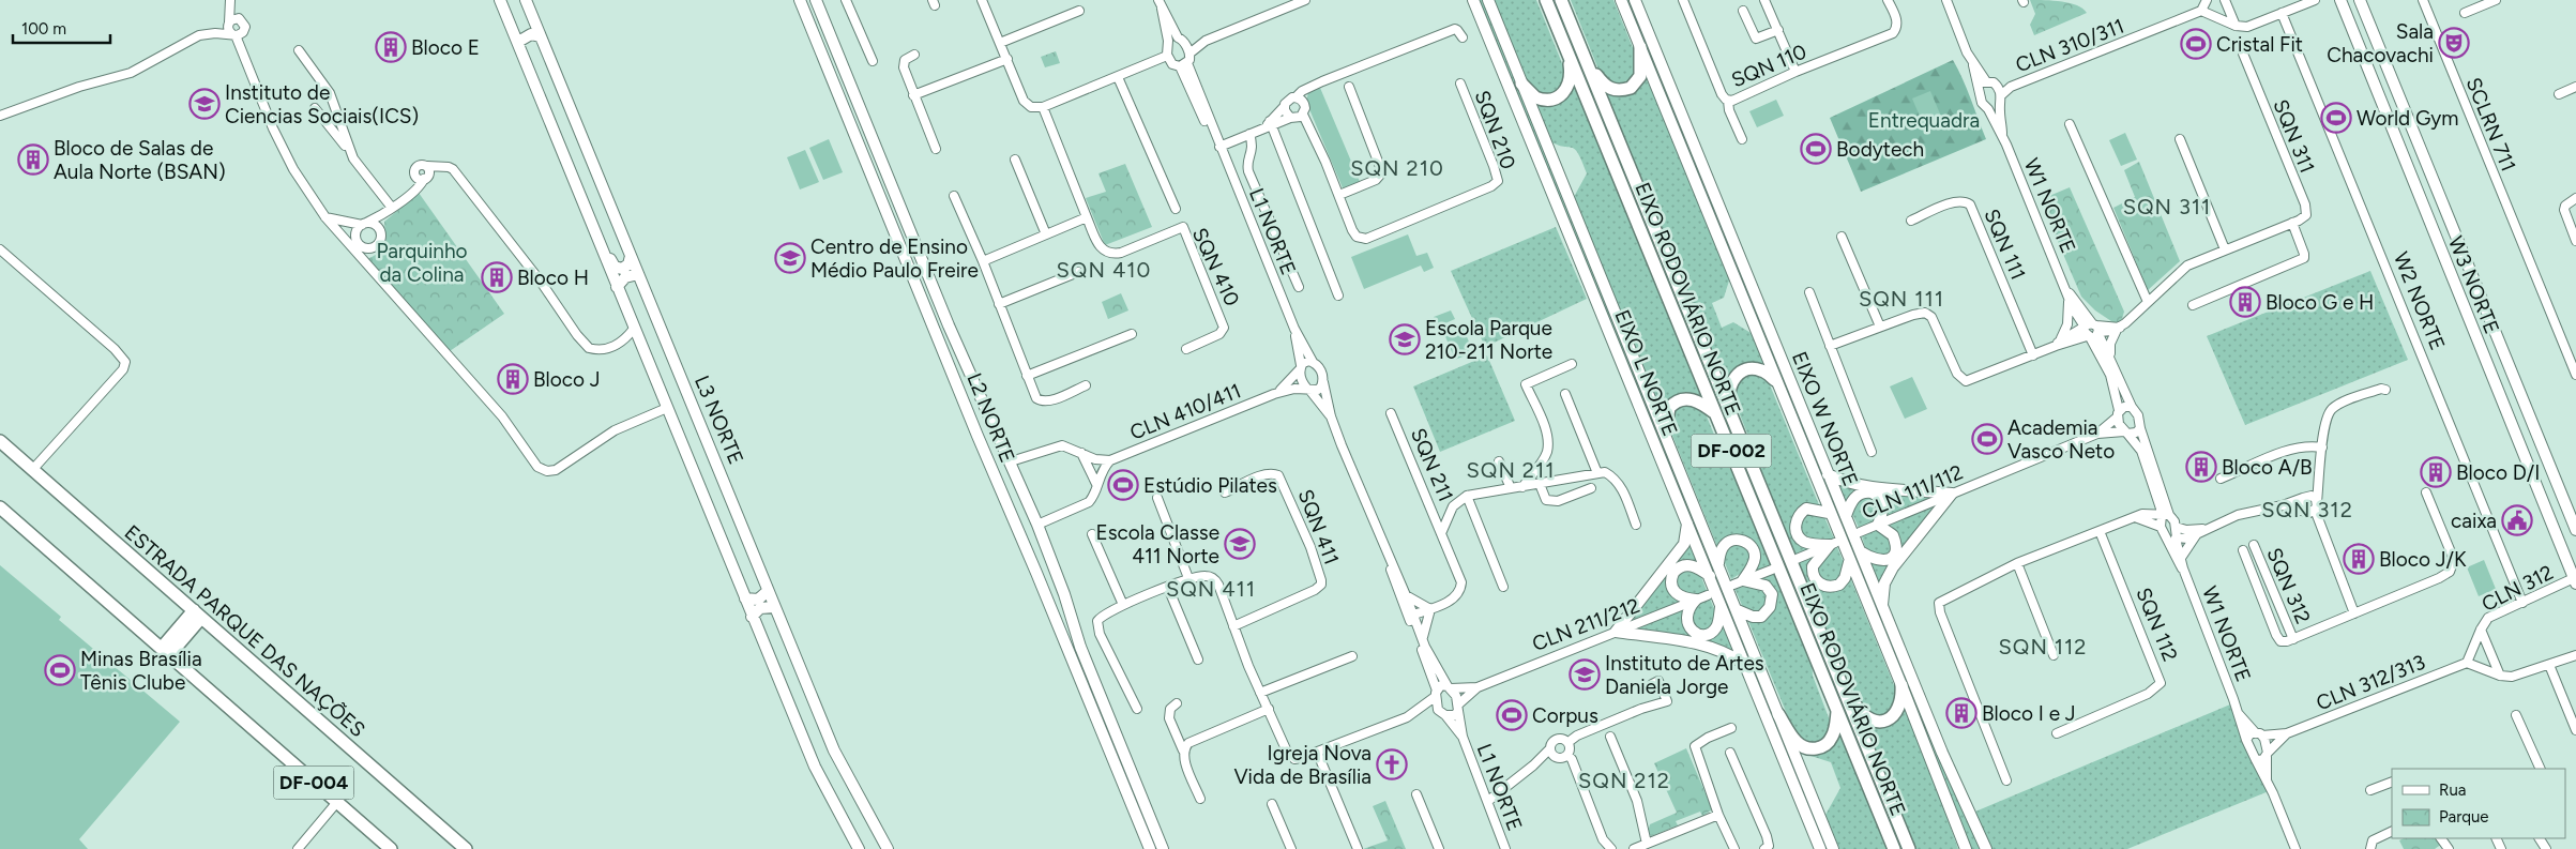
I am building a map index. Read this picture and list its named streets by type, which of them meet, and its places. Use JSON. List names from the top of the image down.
{
  "streets": {
    "highway": [
      "EIXO RODOVIÁRIO NORTE",
      "DF-002",
      "ESTRADA PARQUE DAS NAÇÕES",
      "DF-004"
    ],
    "main road": [
      "W3 NORTE",
      "EIXO L NORTE",
      "L2 NORTE",
      "EIXO W NORTE",
      "L3 NORTE"
    ],
    "street": [
      "CLN 310/311",
      "SQN 110",
      "SCLRN 711",
      "SQN 210",
      "SQN 311",
      "W1 NORTE",
      "L1 NORTE",
      "SQN 111",
      "SQN 410",
      "W2 NORTE",
      "CLN 410/411",
      "SQN 211",
      "CLN 111/112",
      "SQN 411",
      "SQN 312",
      "CLN 312",
      "CLN 211/212",
      "SQN 112",
      "CLN 312/313"
    ]
  },
  "crossings": [
    ["CLN 310/311", "W1 NORTE"],
    ["W1 NORTE", "CLN 111/112"],
    ["W1 NORTE", "CLN 312/313"],
    ["L1 NORTE", "CLN 410/411"],
    ["L1 NORTE", "CLN 211/212"],
    ["W3 NORTE", "CLN 312"],
    ["W2 NORTE", "CLN 312"],
    ["CLN 312", "CLN 312/313"]
  ],
  "districts": [
    "SQN 210",
    "SQN 311",
    "SQN 410",
    "SQN 111",
    "SQN 211",
    "SQN 312",
    "SQN 411",
    "SQN 112",
    "SQN 212"
  ],
  "parks": ["Entrequadra", "Parquinho da Colina"],
  "places": {
    "theatre": ["Sala Chacovachi"],
    "sports": [
      "Cristal Fit",
      "World Gym",
      "Bodytech",
      "Academia Vasco Neto",
      "Estúdio Pilates",
      "Minas Brasília Tênis Clube",
      "Corpus"
    ],
    "building": [
      "Bloco E",
      "Bloco de Salas de Aula Norte (BSAN)",
      "Bloco H",
      "Bloco G e H",
      "Bloco J",
      "Bloco A/B",
      "Bloco D/I",
      "Bloco J/K",
      "Bloco I e J"
    ],
    "school or university": [
      "Instituto de Ciencias Sociais(ICS)",
      "Centro de Ensino Médio Paulo Freire",
      "Escola Parque 210-211 Norte",
      "Escola Classe 411 Norte",
      "Instituto de Artes Daniela Jorge"
    ],
    "public building": ["caixa"],
    "church": ["Igreja Nova Vida de Brasília"]
  },
  "legend": ["Rua", "Parque"],
  "scale_bar": "100 m"
}
